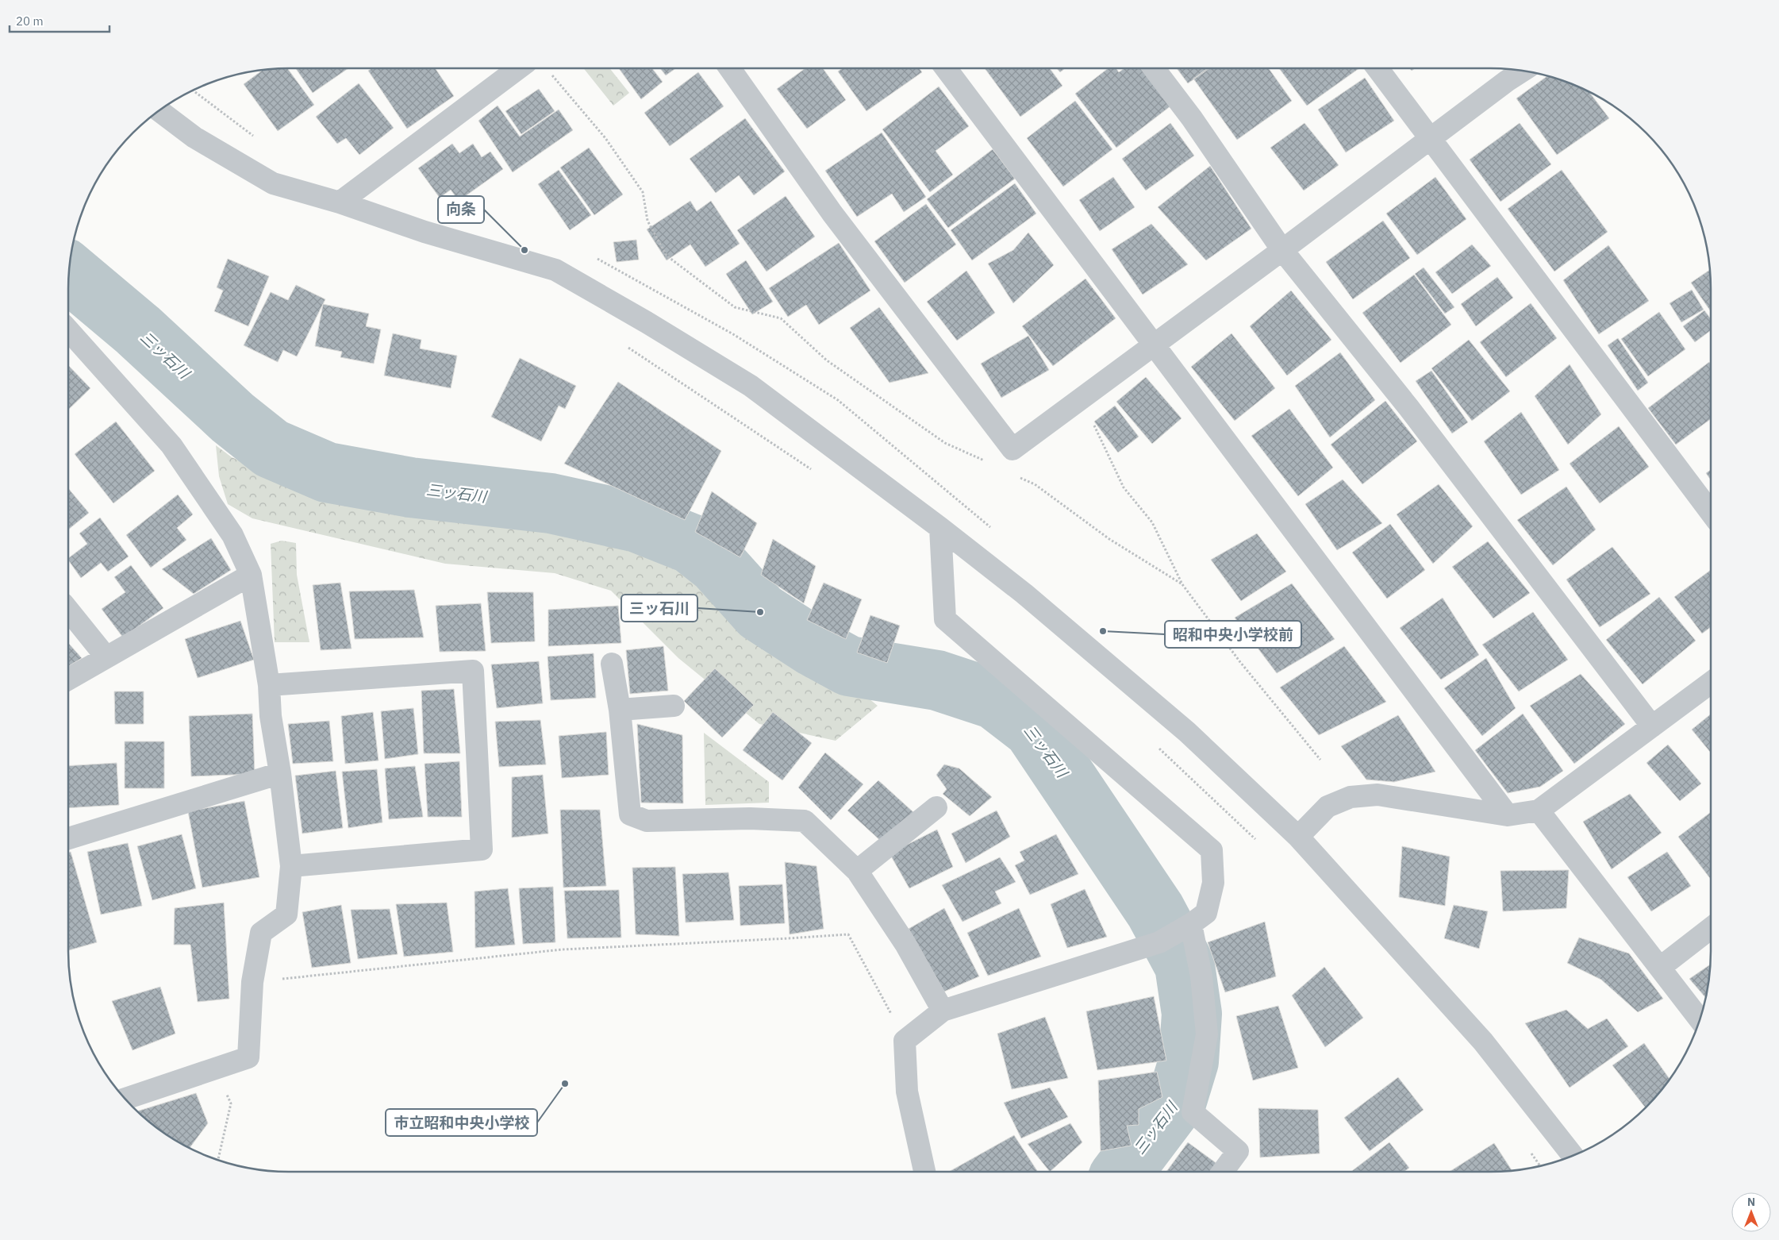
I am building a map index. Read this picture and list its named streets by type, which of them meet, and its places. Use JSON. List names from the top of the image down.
{
  "water": ["三ッ石川"],
  "places": [
    "向条",
    "三ッ石川",
    "昭和中央小学校前",
    "市立昭和中央小学校"
  ],
  "scale_bar": "20 m",
  "north": "top"
}
